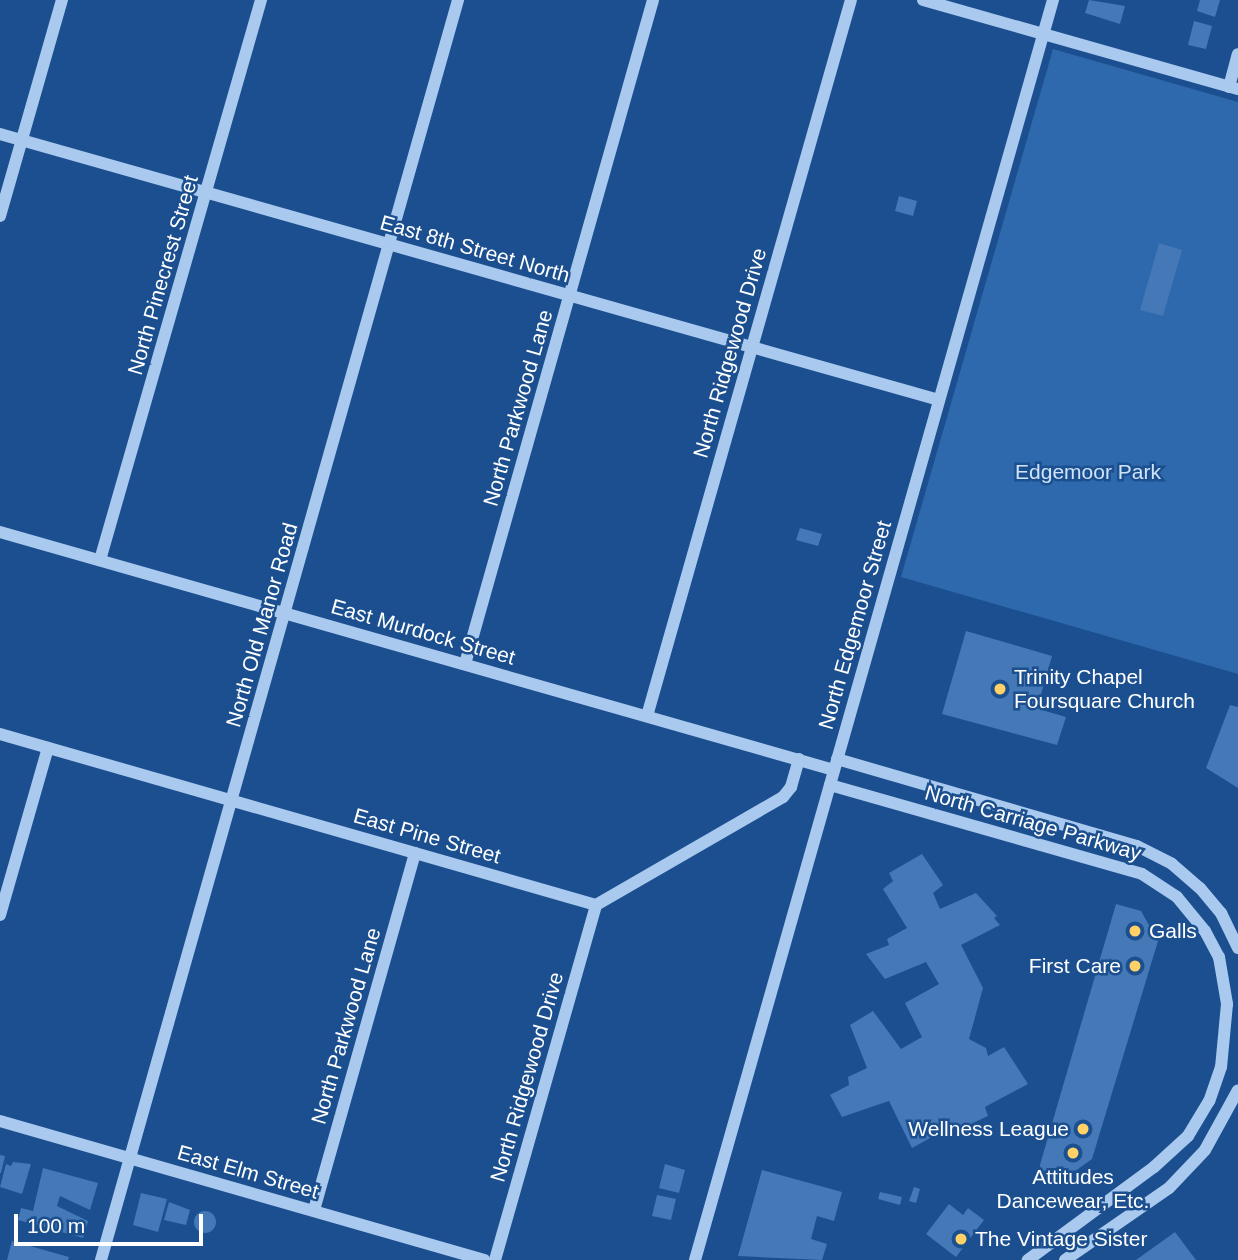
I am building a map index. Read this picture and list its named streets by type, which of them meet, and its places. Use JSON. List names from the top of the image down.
{
  "streets": {
    "street": [
      "East 8th Street North",
      "North Pinecrest Street",
      "North Ridgewood Drive",
      "North Parkwood Lane",
      "North Old Manor Road",
      "North Edgemoor Street",
      "East Murdock Street",
      "North Carriage Parkway",
      "East Pine Street",
      "East Elm Street"
    ]
  },
  "crossings": [
    ["East 8th Street North", "North Pinecrest Street"],
    ["East 8th Street North", "North Ridgewood Drive"],
    ["East 8th Street North", "North Parkwood Lane"],
    ["East 8th Street North", "North Old Manor Road"],
    ["East 8th Street North", "North Edgemoor Street"],
    ["North Pinecrest Street", "East Murdock Street"],
    ["North Ridgewood Drive", "East Murdock Street"],
    ["North Ridgewood Drive", "East Pine Street"],
    ["North Parkwood Lane", "East Murdock Street"],
    ["North Parkwood Lane", "East Pine Street"],
    ["North Parkwood Lane", "East Elm Street"],
    ["North Old Manor Road", "East Murdock Street"],
    ["North Old Manor Road", "East Pine Street"],
    ["North Old Manor Road", "East Elm Street"],
    ["North Edgemoor Street", "East Murdock Street"],
    ["North Edgemoor Street", "North Carriage Parkway"],
    ["East Murdock Street", "North Carriage Parkway"]
  ],
  "parks": ["Edgemoor Park"],
  "places": [
    "Trinity Chapel Foursquare Church",
    "Galls",
    "First Care",
    "Wellness League",
    "Attitudes Dancewear, Etc.",
    "The Vintage Sister"
  ],
  "scale_bar": "100 m"
}
